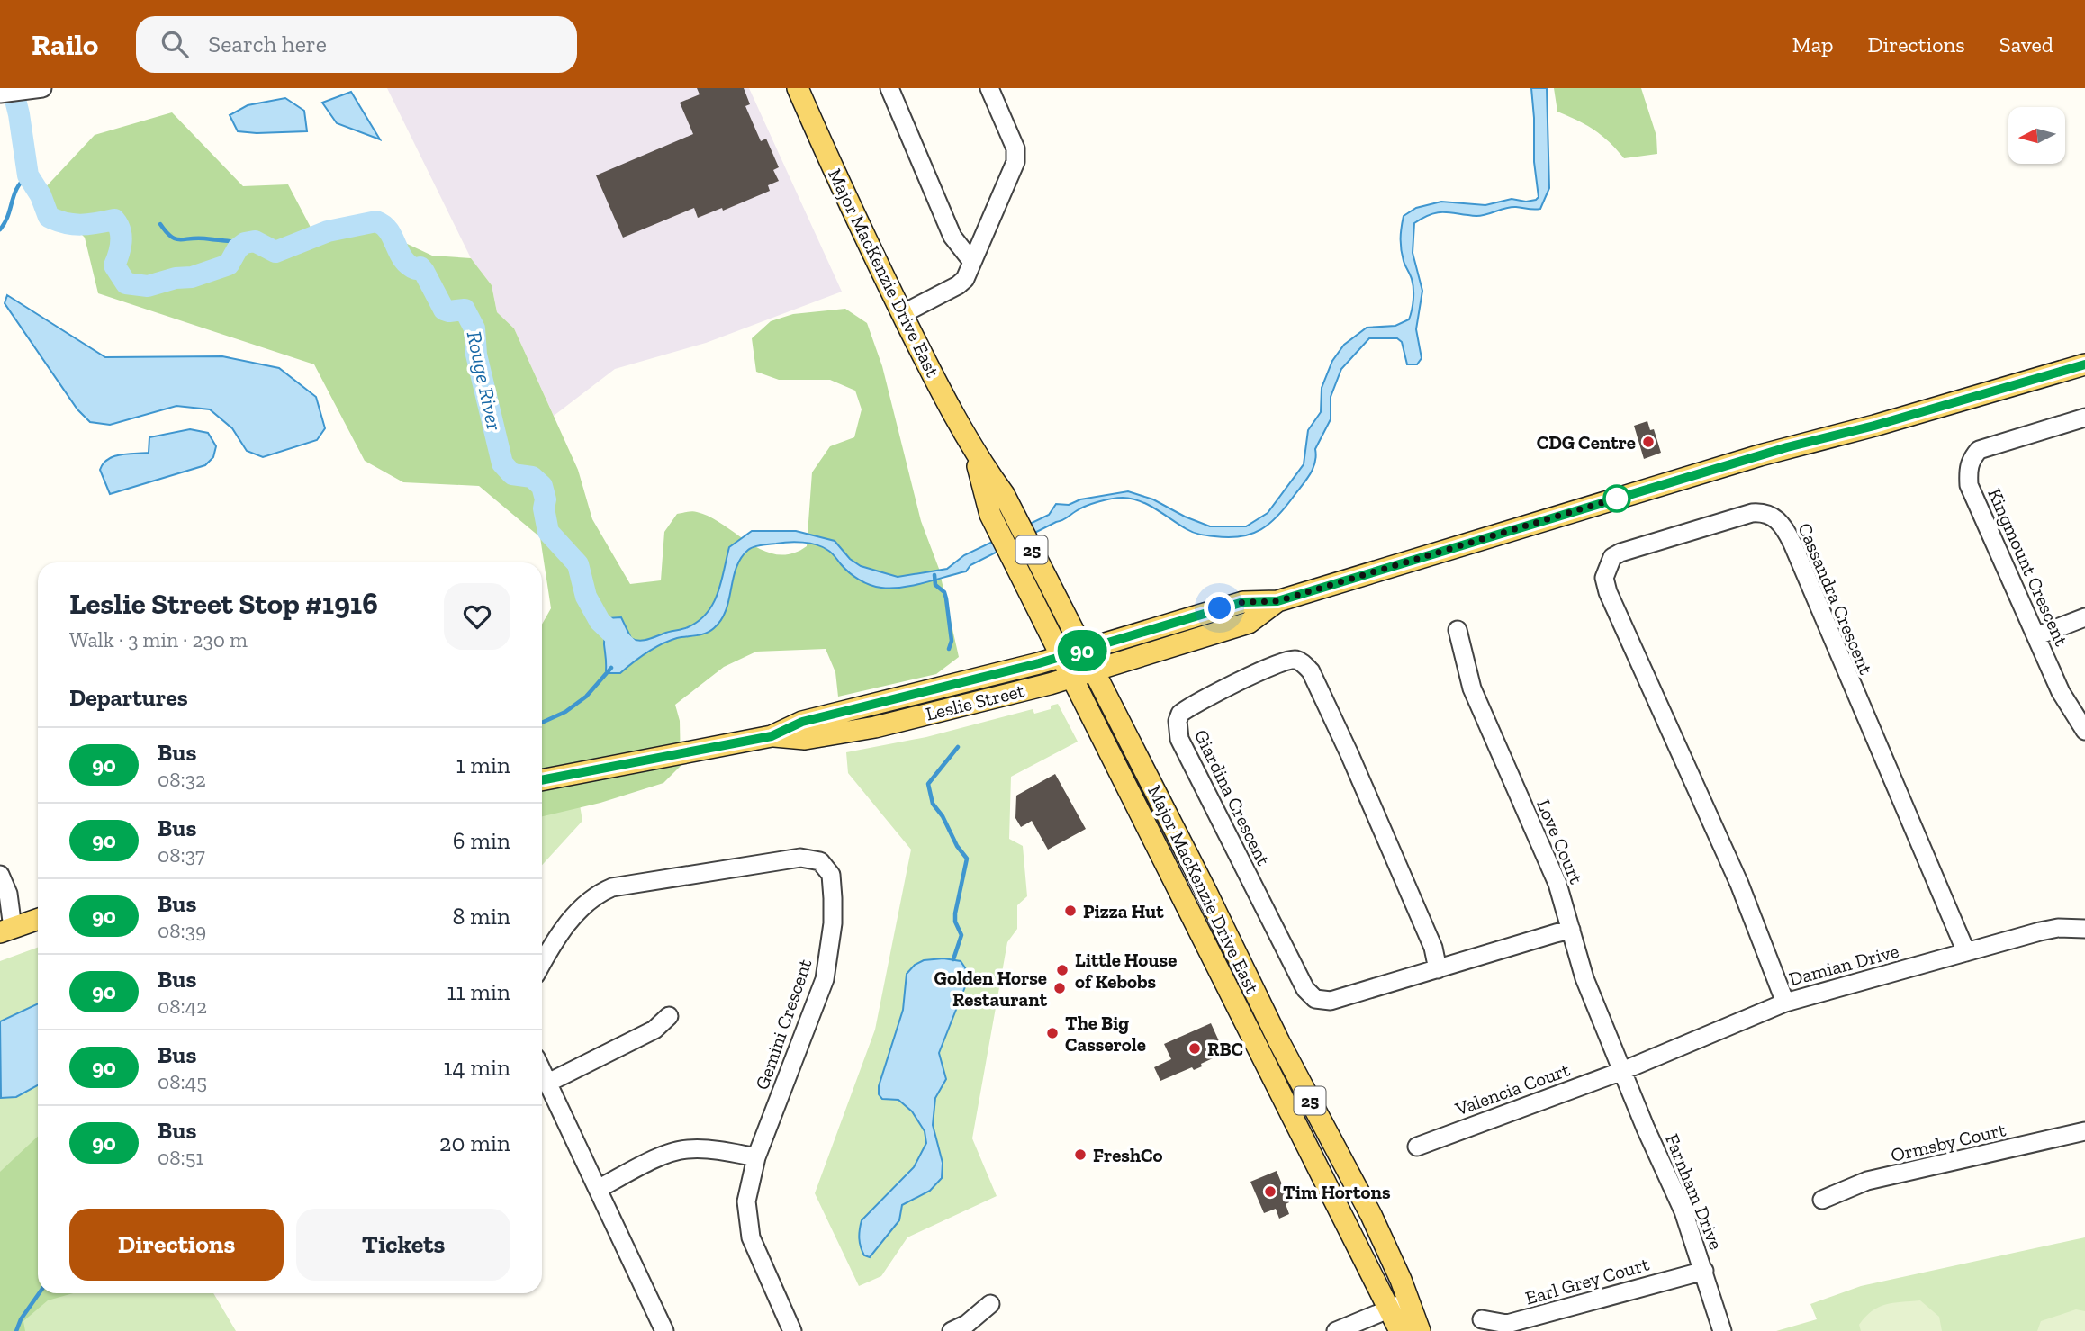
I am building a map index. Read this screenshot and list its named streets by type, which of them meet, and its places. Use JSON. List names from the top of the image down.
{
  "streets": {
    "main road": ["Major MacKenzie Drive East", "25", "Leslie Street"],
    "street": [
      "Kingmount Crescent",
      "Cassandra Crescent",
      "Giardina Crescent",
      "Love Court",
      "Damian Drive",
      "Gemini Crescent",
      "Valencia Court",
      "Ormsby Court",
      "Farnham Drive",
      "Earl Grey Court"
    ]
  },
  "crossings": [
    ["Major MacKenzie Drive East", "Leslie Street"],
    ["Cassandra Crescent", "Damian Drive"],
    ["Giardina Crescent", "Love Court"],
    ["Love Court", "Damian Drive"],
    ["Love Court", "Valencia Court"],
    ["Love Court", "Farnham Drive"],
    ["Damian Drive", "Valencia Court"],
    ["Damian Drive", "Farnham Drive"],
    ["Valencia Court", "Farnham Drive"],
    ["Farnham Drive", "Earl Grey Court"]
  ],
  "water": ["Rouge River"],
  "places": [
    "CDG Centre",
    "Pizza Hut",
    "Little House of Kebobs",
    "Golden Horse Restaurant",
    "The Big Casserole",
    "RBC",
    "FreshCo",
    "Tim Hortons"
  ],
  "lines": ["bus line 90"],
  "north": "left",
  "page": {
    "header": "Railo",
    "search": "Search here",
    "nav": ["Map", "Directions", "Saved"],
    "on_map": "90",
    "heading": [
      ["Leslie Street Stop #1916", "Walk · 3 min · 230 m"],
      "Departures"
    ],
    "list": [
      {
        "mark": "90",
        "name": "Bus",
        "note": "08:32",
        "value": "1 min"
      },
      {
        "mark": "90",
        "name": "Bus",
        "note": "08:37",
        "value": "6 min"
      },
      {
        "mark": "90",
        "name": "Bus",
        "note": "08:39",
        "value": "8 min"
      },
      {
        "mark": "90",
        "name": "Bus",
        "note": "08:42",
        "value": "11 min"
      },
      {
        "mark": "90",
        "name": "Bus",
        "note": "08:45",
        "value": "14 min"
      },
      {
        "mark": "90",
        "name": "Bus",
        "note": "08:51",
        "value": "20 min"
      }
    ],
    "buttons": ["Directions", "Tickets"]
  }
}
